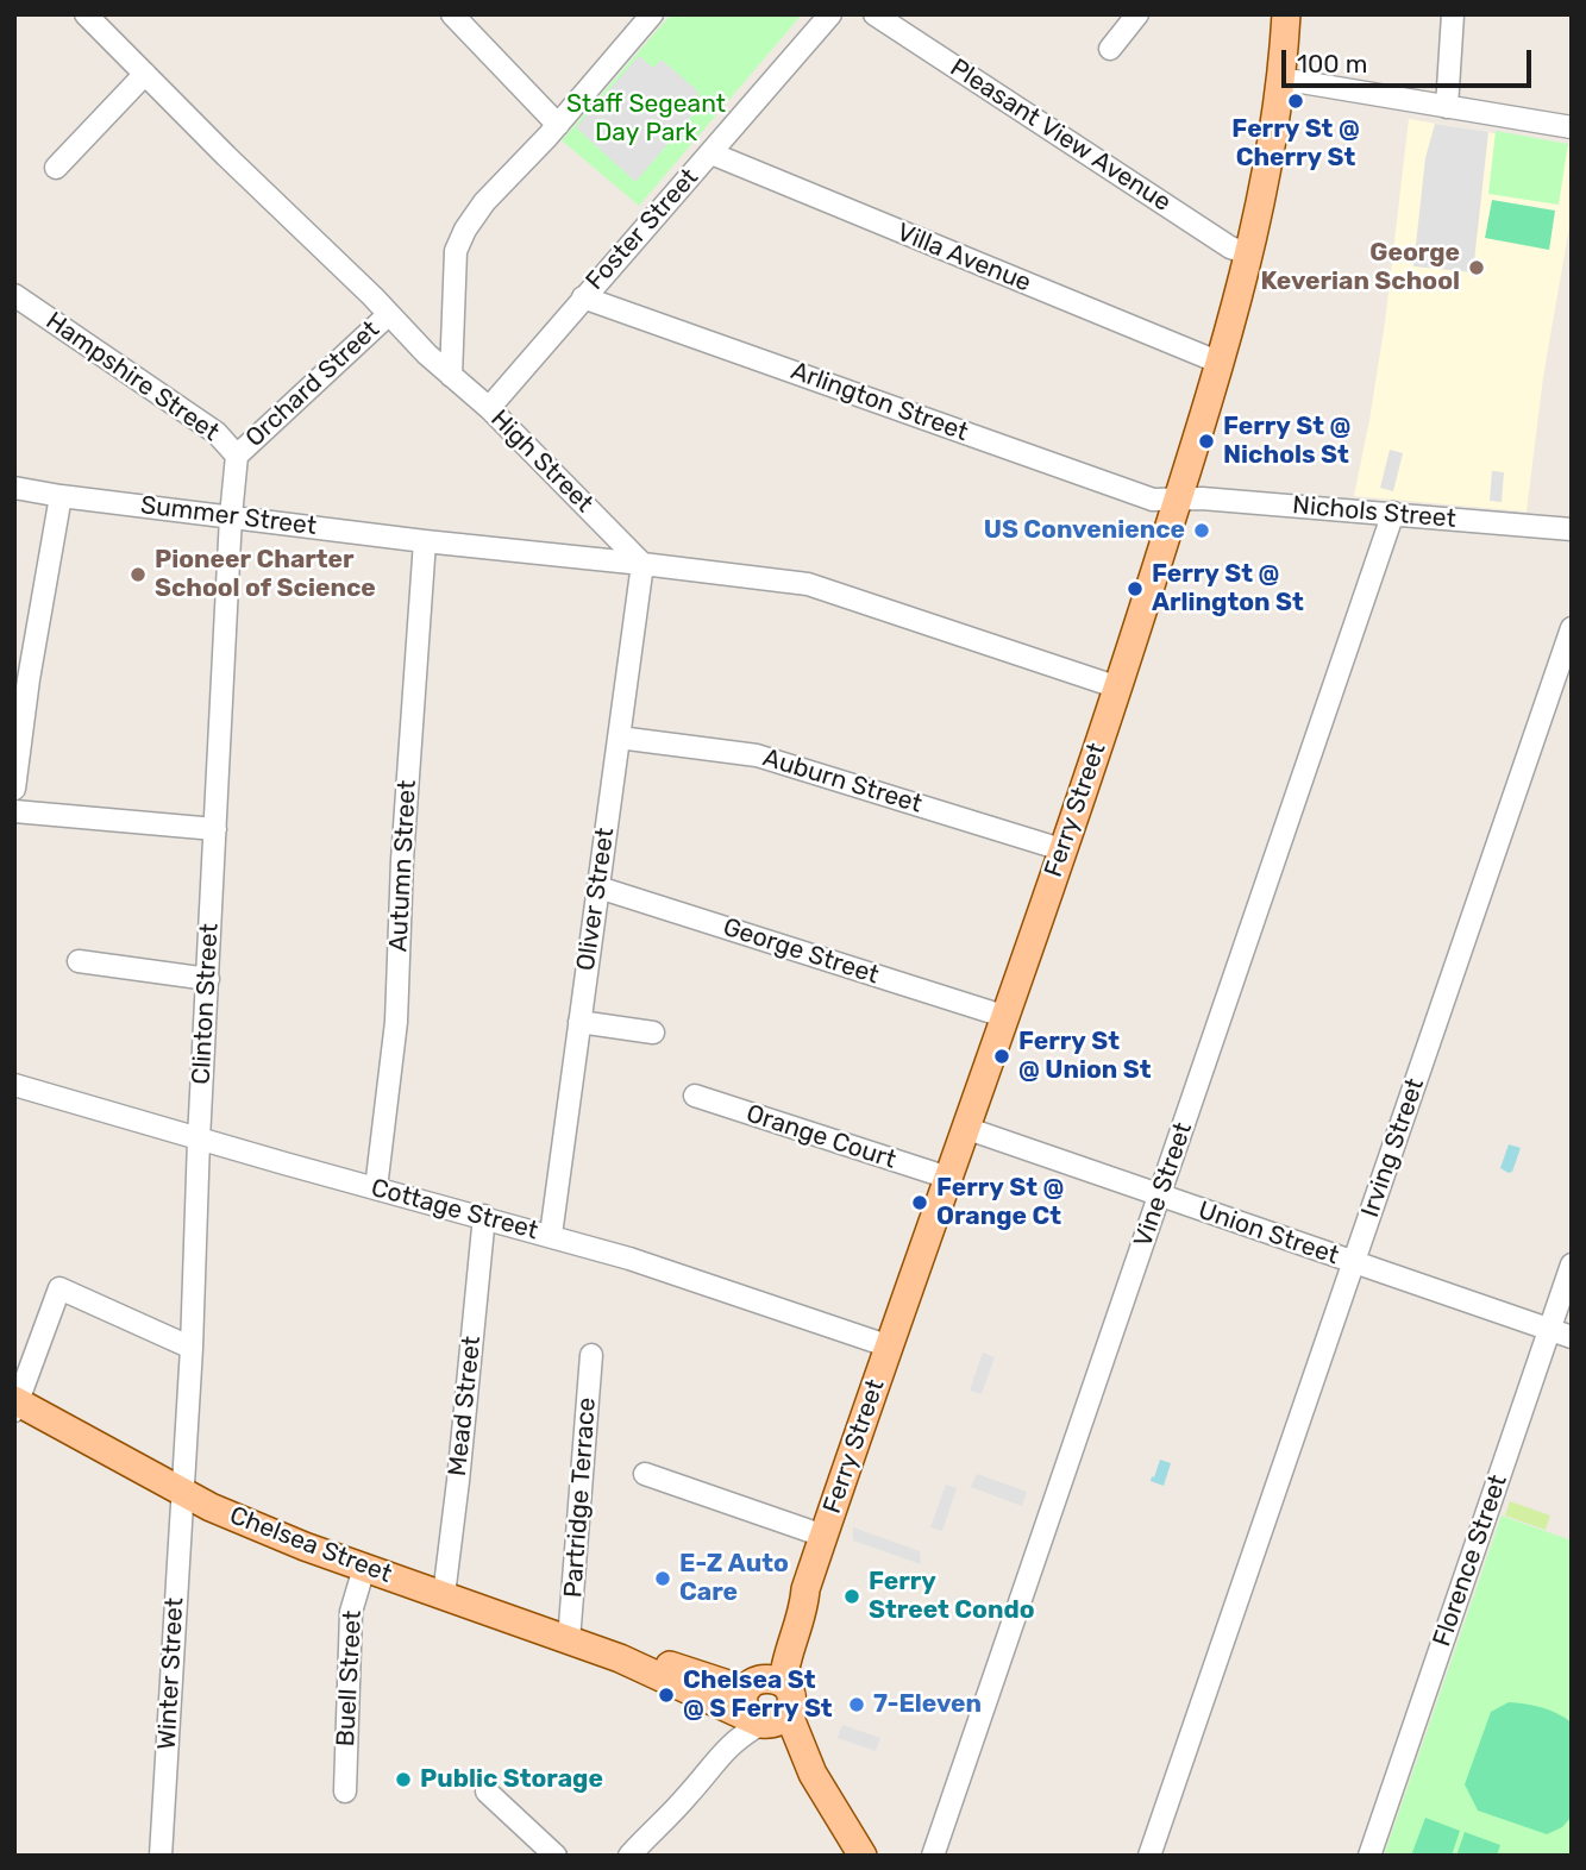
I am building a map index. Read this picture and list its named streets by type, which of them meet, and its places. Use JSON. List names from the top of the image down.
{
  "streets": {
    "main road": ["Ferry Street", "Chelsea Street"],
    "street": [
      "Pleasant View Avenue",
      "Foster Street",
      "Villa Avenue",
      "Hampshire Street",
      "Orchard Street",
      "Arlington Street",
      "High Street",
      "Nichols Street",
      "Summer Street",
      "Auburn Street",
      "Autumn Street",
      "Oliver Street",
      "George Street",
      "Clinton Street",
      "Orange Court",
      "Irving Street",
      "Vine Street",
      "Cottage Street",
      "Union Street",
      "Mead Street",
      "Partridge Terrace",
      "Florence Street",
      "Winter Street",
      "Buell Street"
    ]
  },
  "crossings": [
    ["Pleasant View Avenue", "Ferry Street"],
    ["Foster Street", "Villa Avenue"],
    ["Foster Street", "Arlington Street"],
    ["Foster Street", "High Street"],
    ["Villa Avenue", "Ferry Street"],
    ["Hampshire Street", "Orchard Street"],
    ["Hampshire Street", "Summer Street"],
    ["Hampshire Street", "Clinton Street"],
    ["Orchard Street", "High Street"],
    ["Arlington Street", "Nichols Street"],
    ["Arlington Street", "Ferry Street"],
    ["High Street", "Summer Street"],
    ["High Street", "Oliver Street"],
    ["Nichols Street", "Ferry Street"],
    ["Nichols Street", "Vine Street"],
    ["Summer Street", "Autumn Street"],
    ["Summer Street", "Oliver Street"],
    ["Summer Street", "Clinton Street"],
    ["Auburn Street", "Ferry Street"],
    ["Auburn Street", "Oliver Street"],
    ["Ferry Street", "George Street"],
    ["Ferry Street", "Orange Court"],
    ["Ferry Street", "Cottage Street"],
    ["Ferry Street", "Union Street"],
    ["Ferry Street", "Chelsea Street"],
    ["Autumn Street", "Cottage Street"],
    ["Oliver Street", "George Street"],
    ["Oliver Street", "Cottage Street"],
    ["Clinton Street", "Cottage Street"],
    ["Clinton Street", "Chelsea Street"],
    ["Clinton Street", "Winter Street"],
    ["Irving Street", "Union Street"],
    ["Vine Street", "Union Street"],
    ["Cottage Street", "Mead Street"],
    ["Union Street", "Florence Street"],
    ["Mead Street", "Chelsea Street"],
    ["Partridge Terrace", "Chelsea Street"],
    ["Chelsea Street", "Winter Street"],
    ["Chelsea Street", "Buell Street"]
  ],
  "parks": ["Staff Segeant Day Park"],
  "places": [
    "Ferry St @ Cherry St",
    "George Keverian School",
    "Ferry St @ Nichols St",
    "US Convenience",
    "Pioneer Charter School of Science",
    "Ferry St @ Arlington St",
    "Ferry St @ Union St",
    "Ferry St @ Orange Ct",
    "E-Z Auto Care",
    "Ferry Street Condo",
    "Chelsea St @ S Ferry St",
    "7-Eleven",
    "Public Storage"
  ],
  "scale_bar": "100 m"
}
